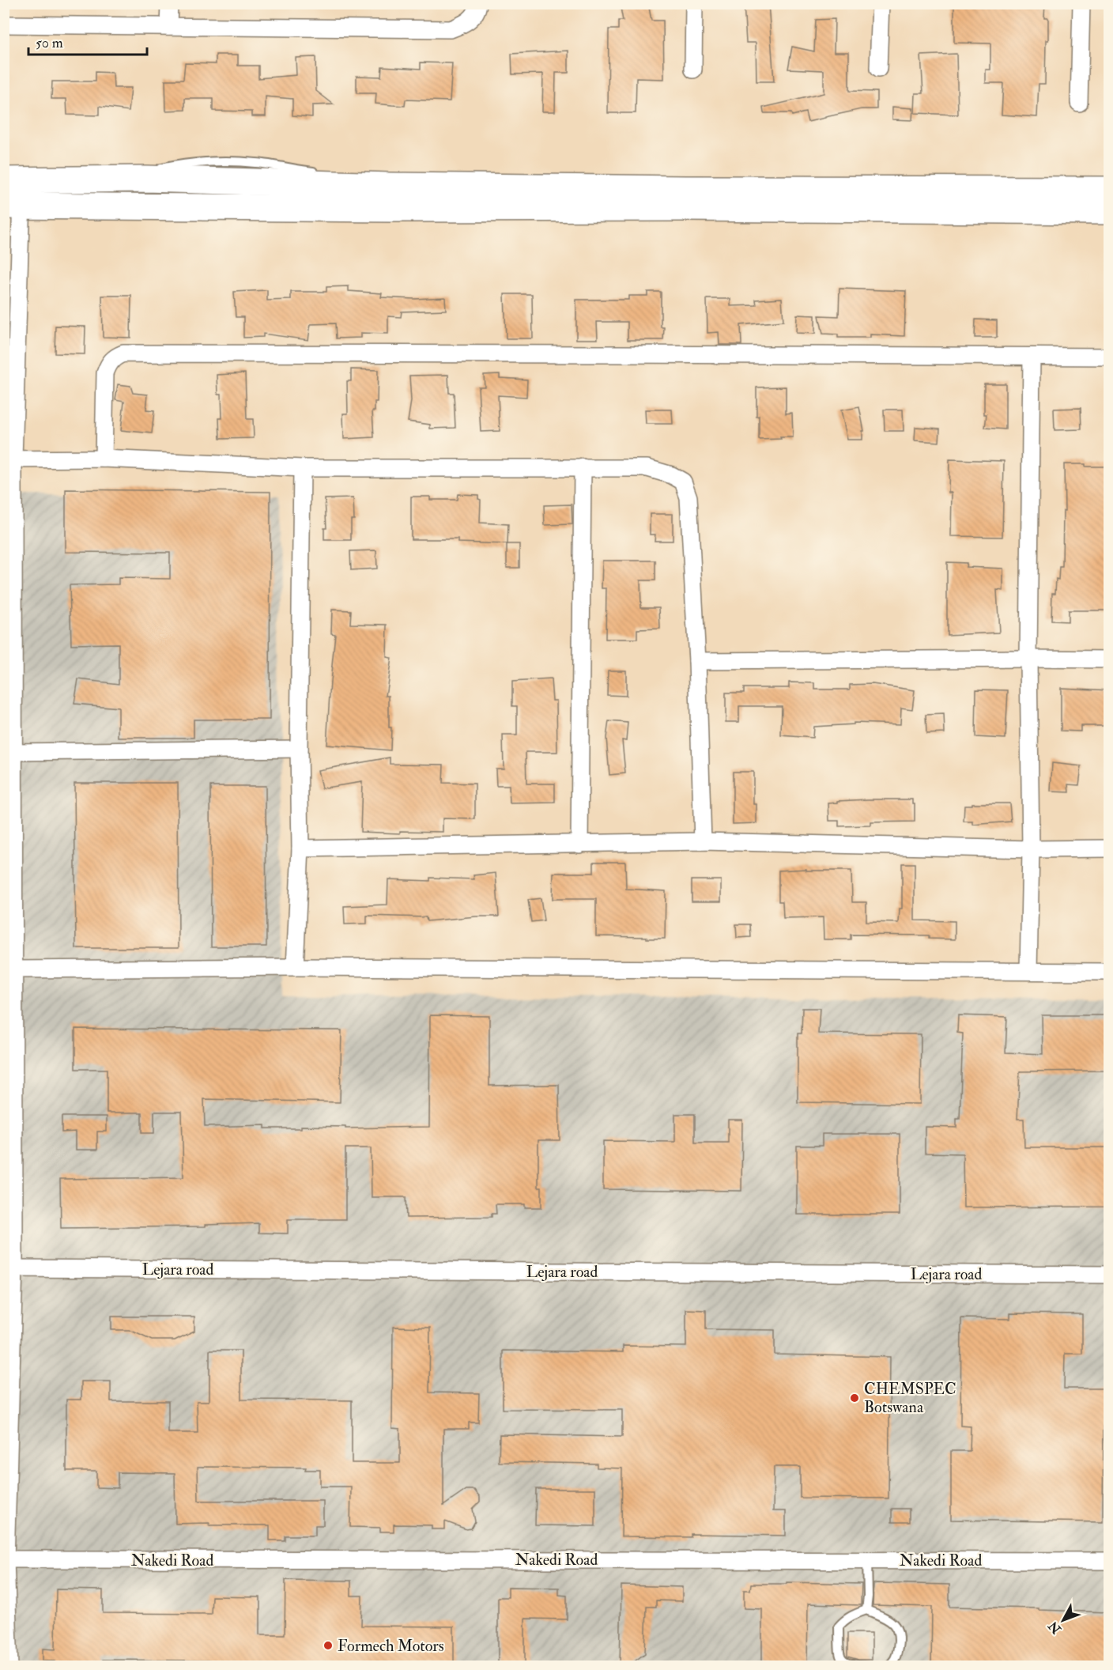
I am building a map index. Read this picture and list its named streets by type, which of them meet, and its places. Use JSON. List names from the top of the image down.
{
  "streets": {
    "street": ["Lejara road", "Nakedi Road"]
  },
  "places": ["CHEMSPEC Botswana", "Formech Motors"],
  "scale_bar": "50 m",
  "north": "bottom left"
}
